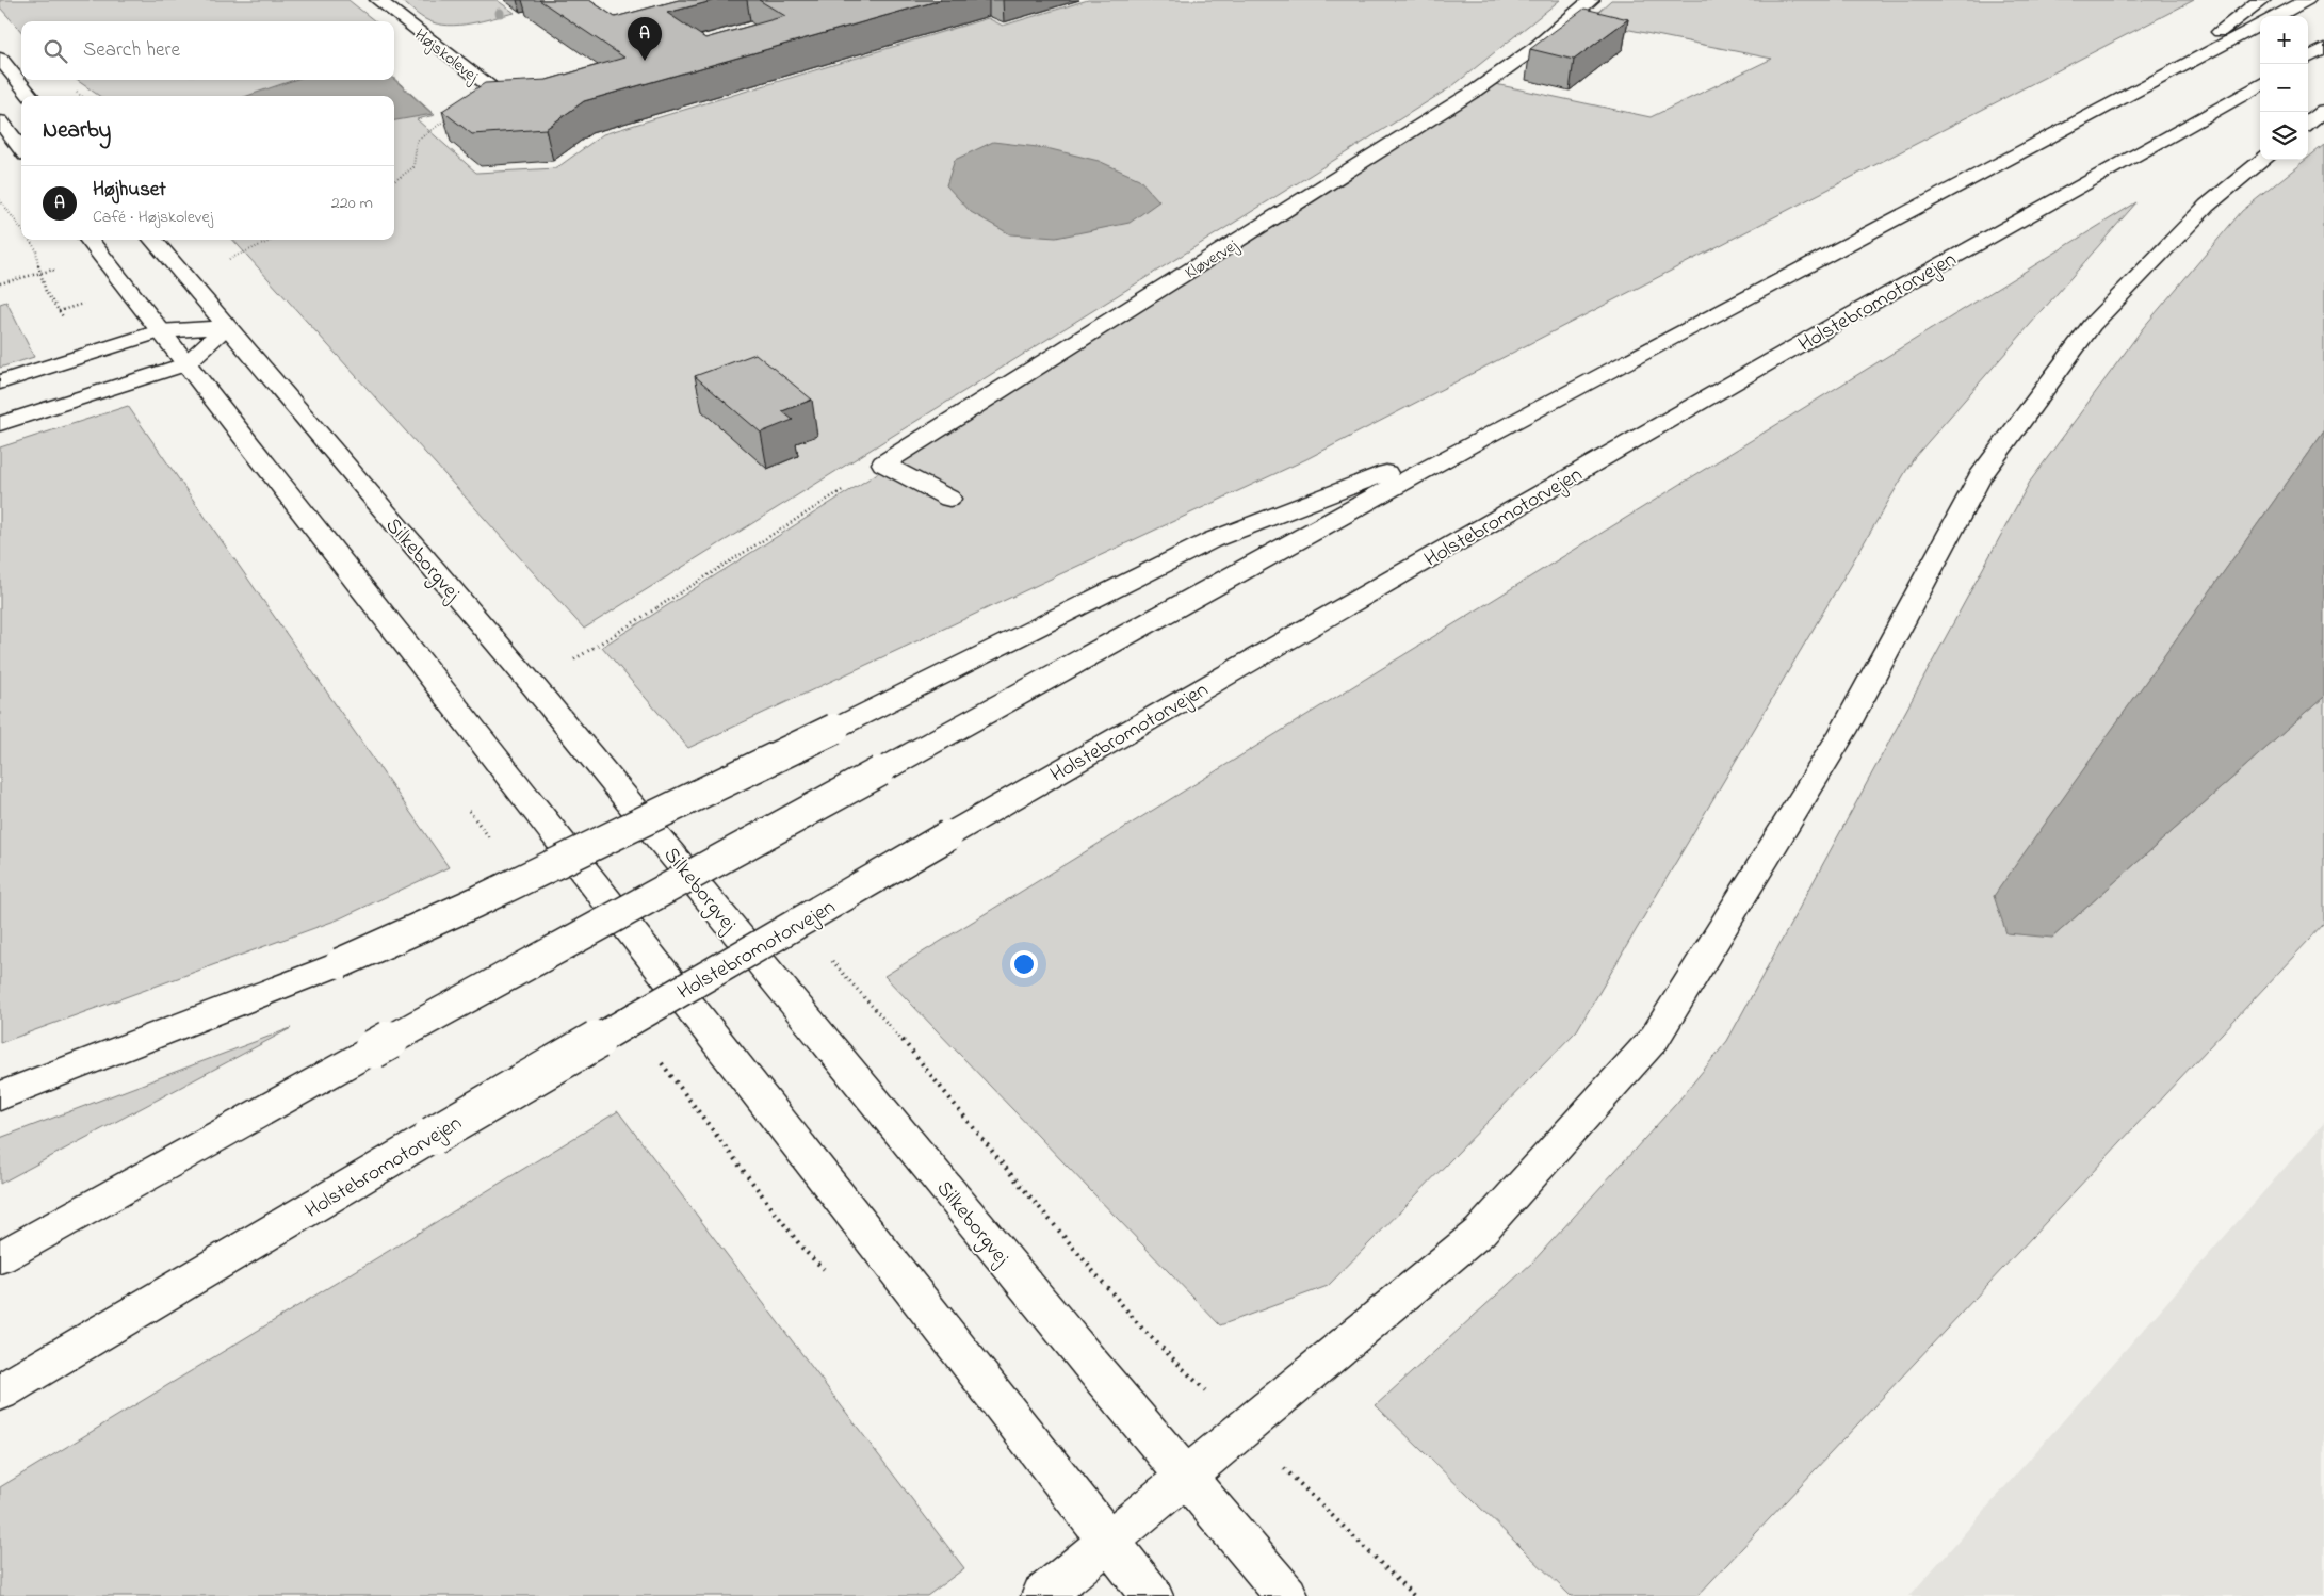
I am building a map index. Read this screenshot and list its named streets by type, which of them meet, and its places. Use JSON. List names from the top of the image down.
{
  "streets": {
    "main road": [
      "Højskolevej",
      "Kløvervej",
      "Holstebromotorvejen",
      "Silkeborgvej"
    ]
  },
  "page": {
    "map_buttons": ["+", "−"],
    "pins": "A",
    "search": "Search here",
    "heading": "Nearby",
    "list": [
      {
        "mark": "A",
        "name": "Højhuset",
        "note": "Café · Højskolevej",
        "value": "220 m"
      }
    ]
  }
}
